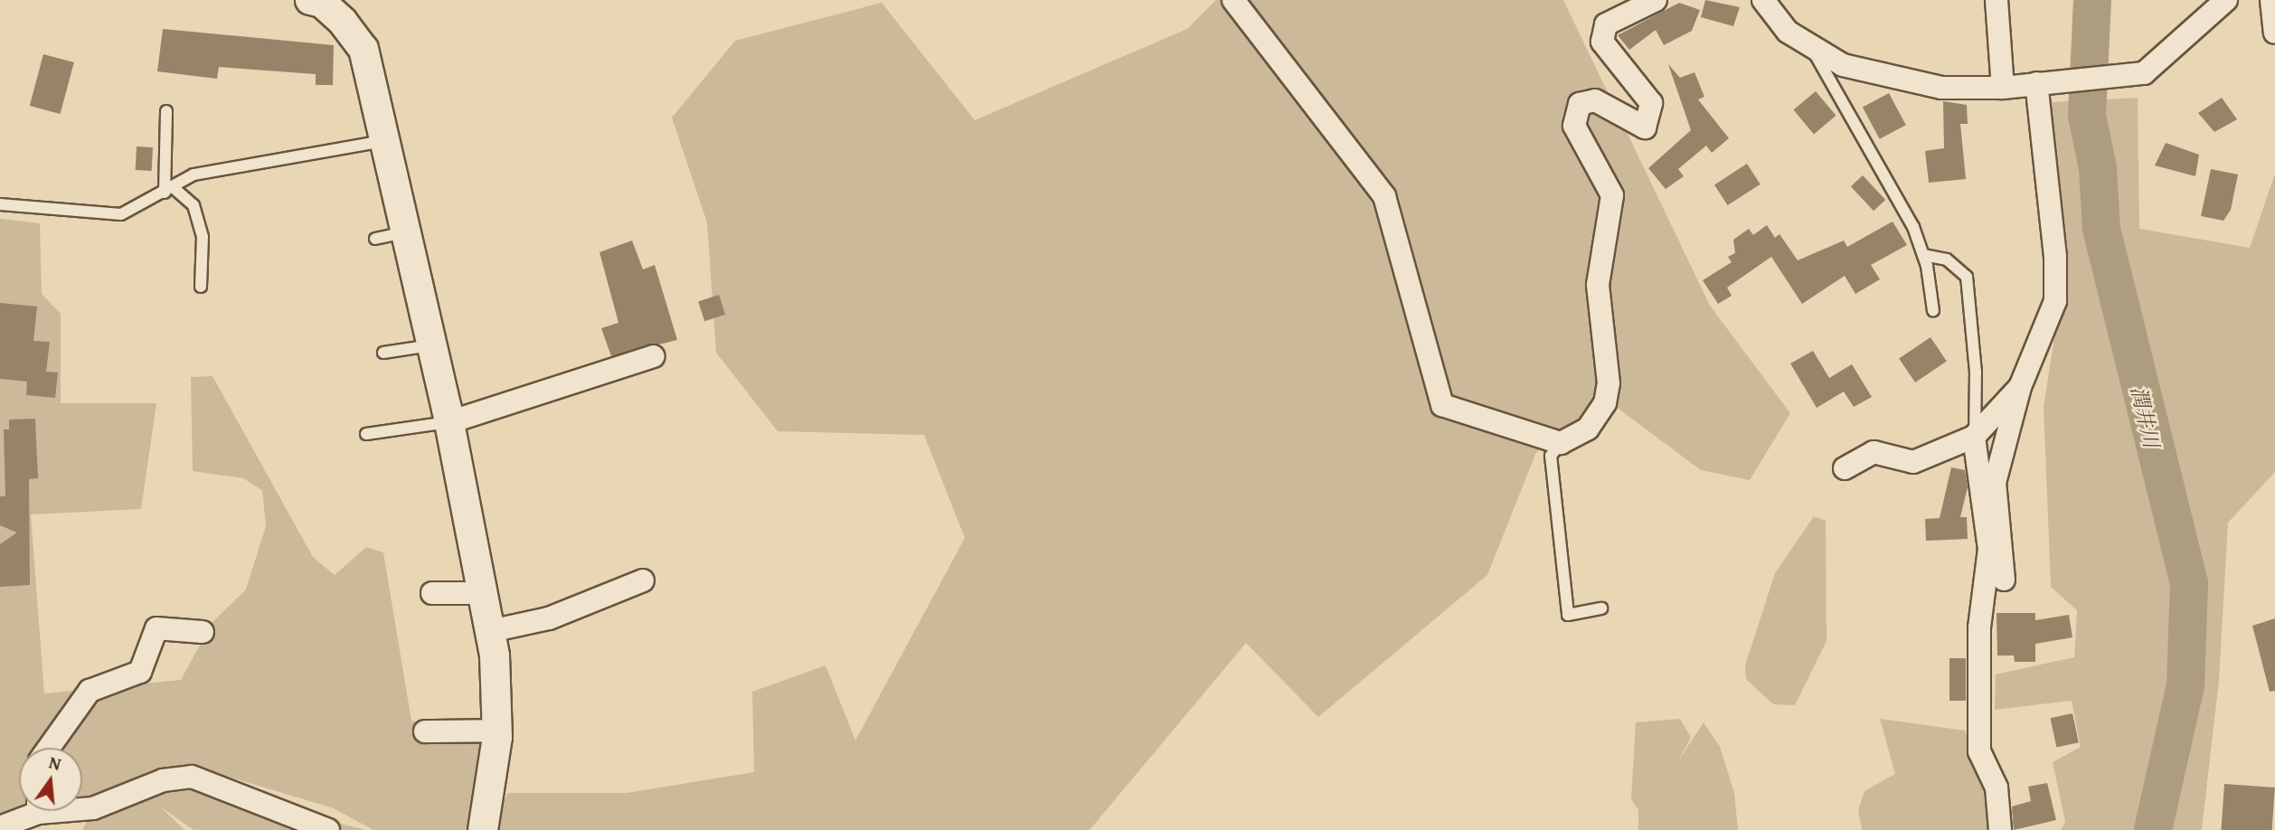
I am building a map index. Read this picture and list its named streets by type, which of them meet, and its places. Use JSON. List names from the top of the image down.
{
  "water": ["潤井川"],
  "north": "top"
}
